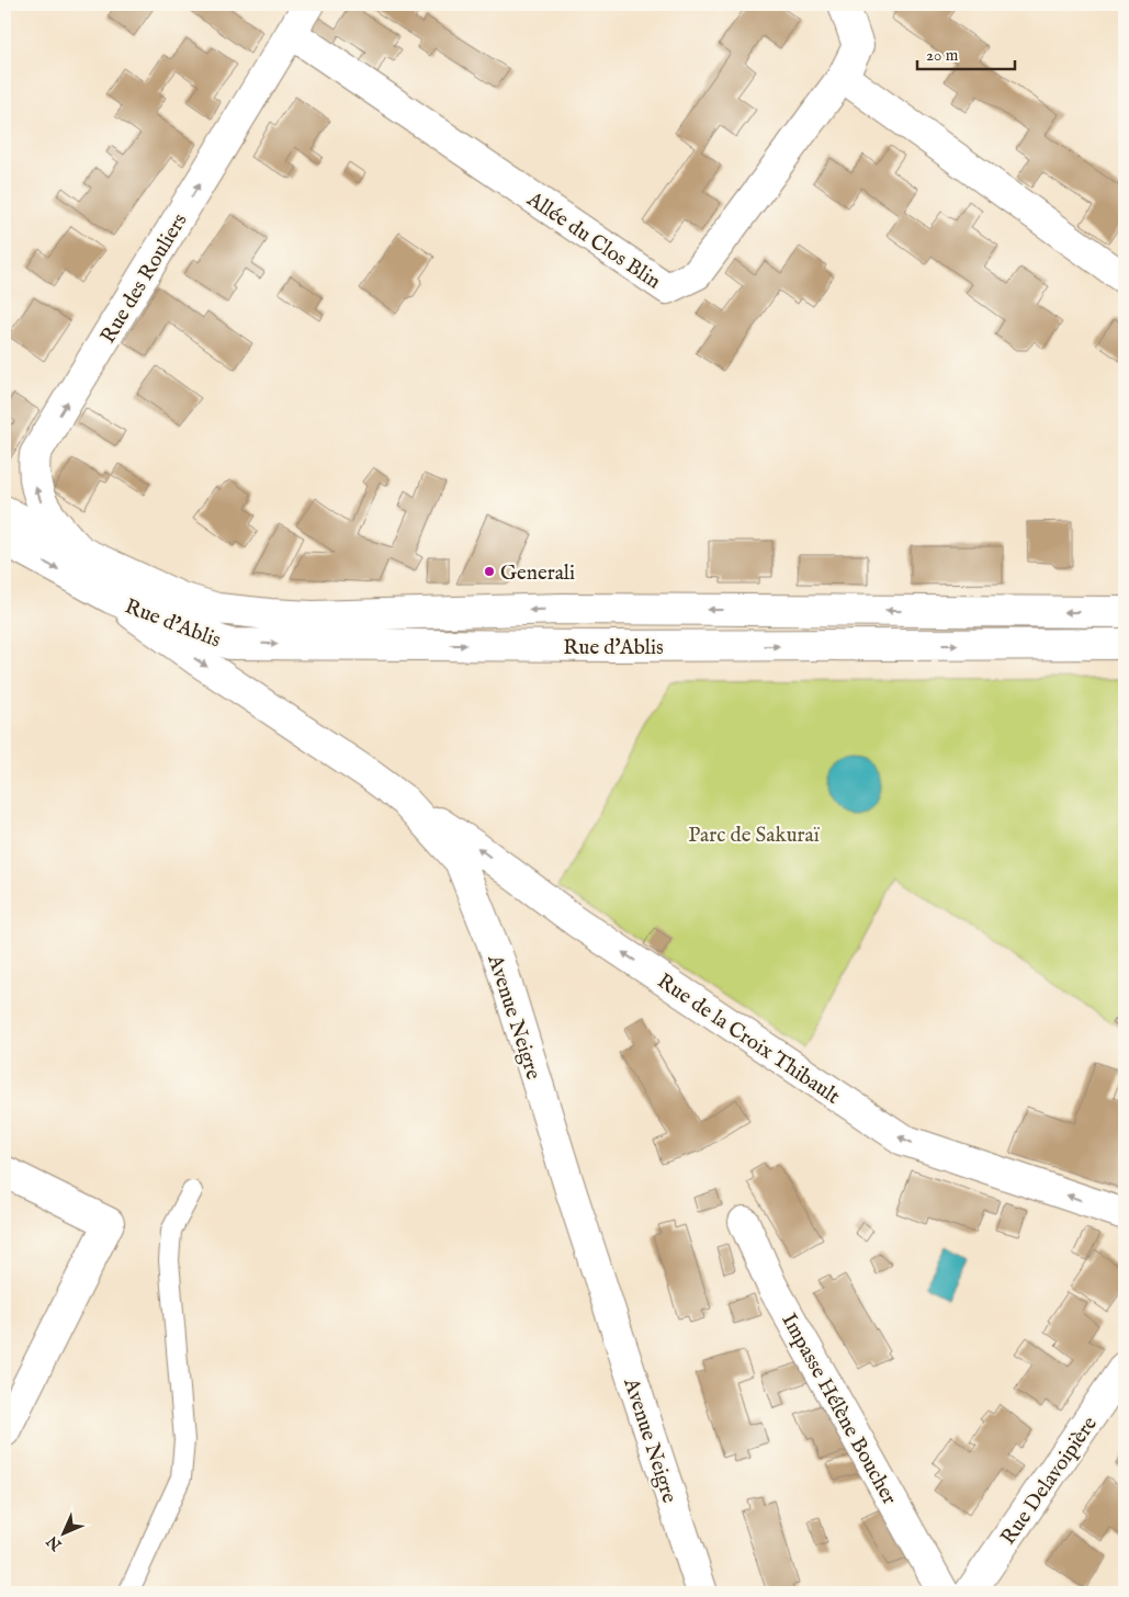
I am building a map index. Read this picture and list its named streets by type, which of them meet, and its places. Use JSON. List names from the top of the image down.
{
  "streets": {
    "street": [
      "Allée du Clos Blin",
      "Rue des Rouliers",
      "Rue d'Ablis",
      "Avenue Neigre",
      "Rue de la Croix Thibault",
      "Impasse Hélène Boucher",
      "Rue Delavoipière"
    ]
  },
  "crossings": [
    ["Allée du Clos Blin", "Rue des Rouliers"],
    ["Rue des Rouliers", "Rue d'Ablis"],
    ["Rue d'Ablis", "Avenue Neigre"],
    ["Avenue Neigre", "Rue de la Croix Thibault"]
  ],
  "one_way": ["Rue des Rouliers", "Rue de la Croix Thibault"],
  "parks": ["Parc de Sakuraï"],
  "places": ["Generali"],
  "scale_bar": "20 m",
  "north": "bottom left"
}
